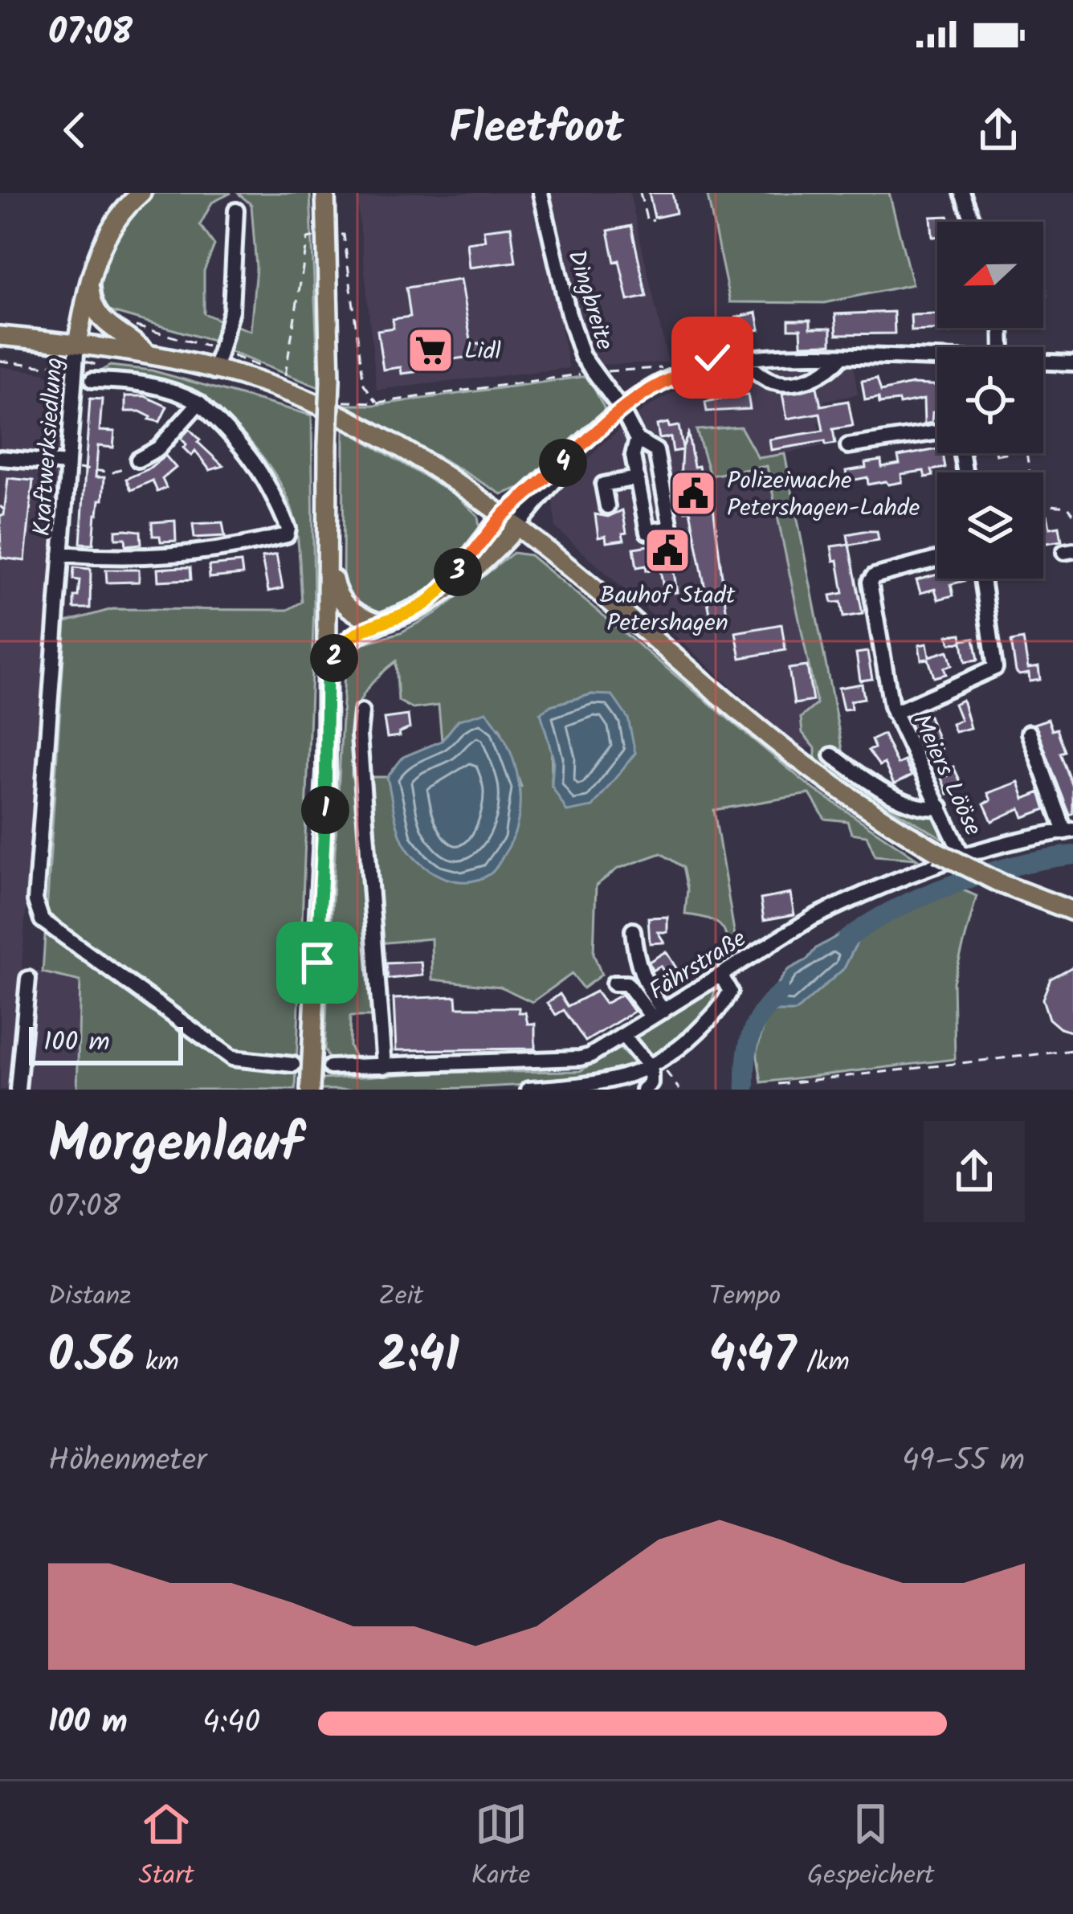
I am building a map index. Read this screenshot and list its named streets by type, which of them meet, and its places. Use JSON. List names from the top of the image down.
{
  "streets": {
    "street": [
      "Dingbreite",
      "Kraftwerksiedlung",
      "Meiers Lööse",
      "Fährstraße"
    ]
  },
  "crossings": [
    ["Meiers Lööse", "Fährstraße"]
  ],
  "places": {
    "supermarket": ["Lidl"],
    "public building": ["Polizeiwache Petershagen-Lahde", "Bauhof Stadt Petershagen"]
  },
  "scale_bar": "100 m",
  "north": "left",
  "page": {
    "status": "07:08",
    "header": "Fleetfoot",
    "pins": [
      "4",
      "3",
      "2",
      "1"
    ],
    "scale": "100 m",
    "heading": ["Morgenlauf", "07:08"],
    "stats": [
      ["Distanz", "0.56 km"],
      ["Zeit", "2:41"],
      ["Tempo", "4:47 /km"]
    ],
    "chart": ["Höhenmeter", "49–55 m"],
    "list": [
      {
        "name": "100 m",
        "note": "4:40"
      }
    ],
    "tabs": ["Start", "Karte", "Gespeichert"]
  }
}
